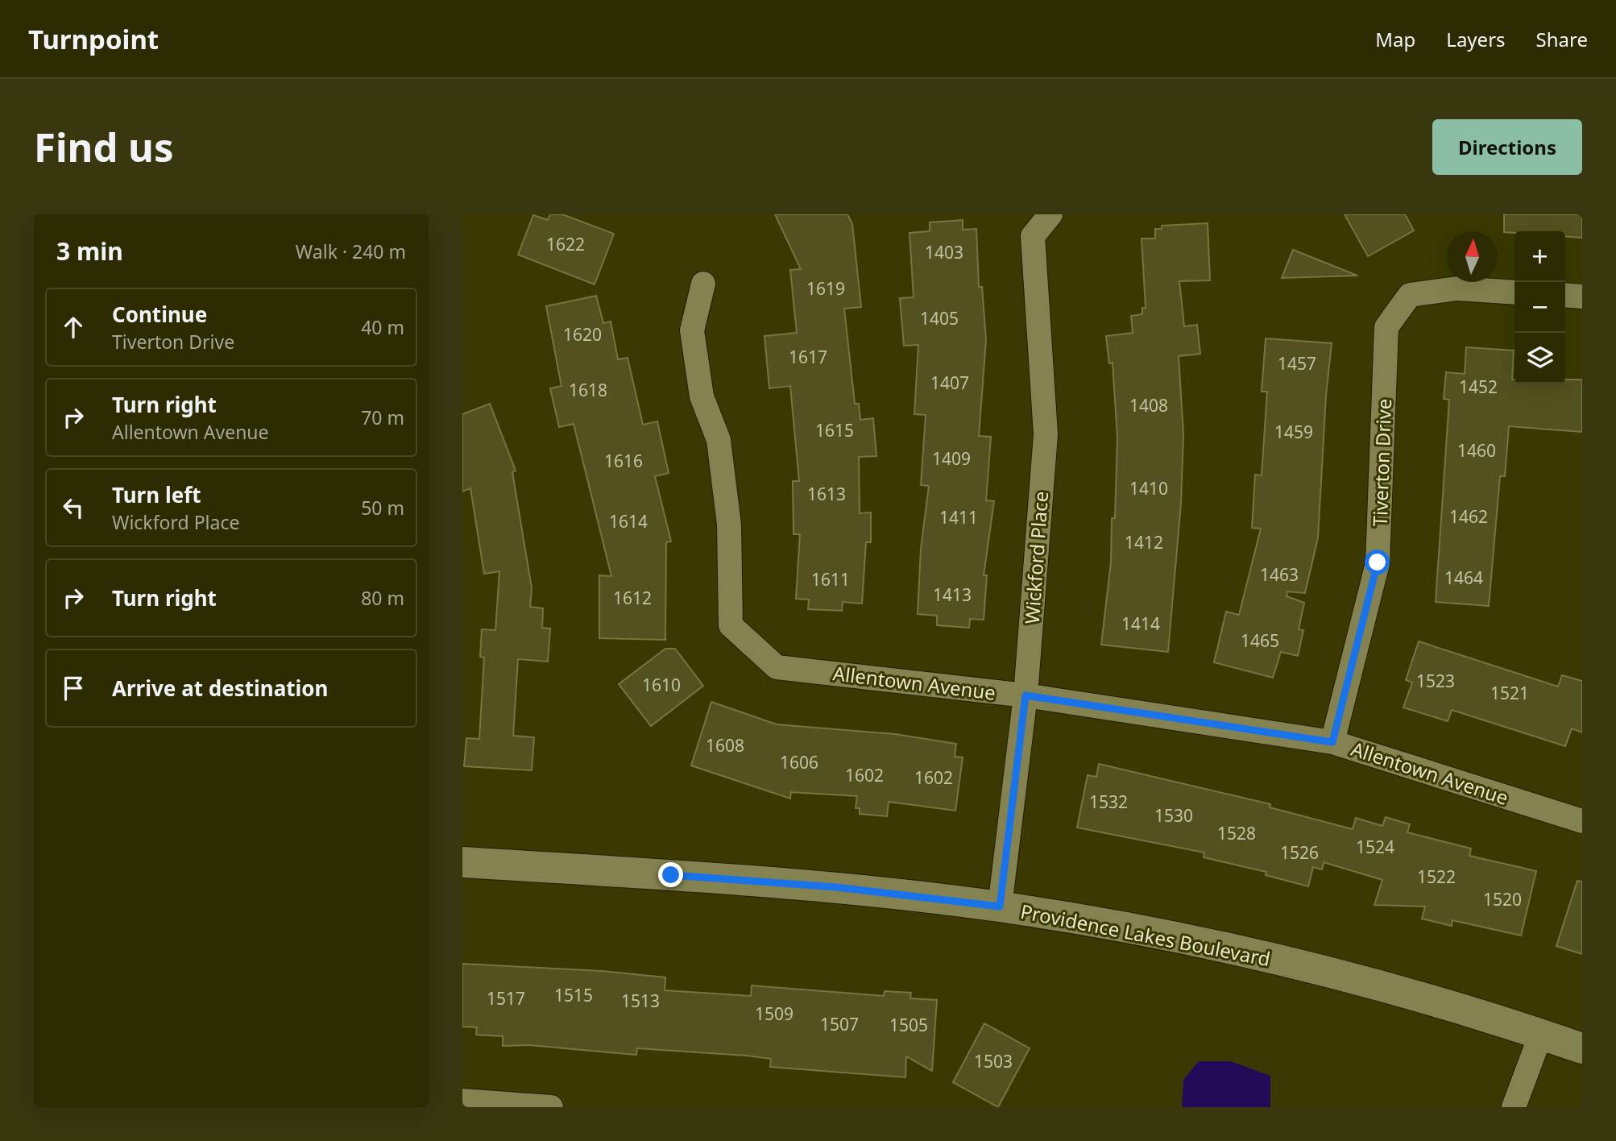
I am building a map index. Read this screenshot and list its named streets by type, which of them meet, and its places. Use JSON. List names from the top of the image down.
{
  "streets": {
    "street": [
      "Tiverton Drive",
      "Wickford Place",
      "Allentown Avenue",
      "Providence Lakes Boulevard"
    ]
  },
  "crossings": [
    ["Tiverton Drive", "Allentown Avenue"],
    ["Wickford Place", "Allentown Avenue"],
    ["Wickford Place", "Providence Lakes Boulevard"]
  ],
  "house_numbers": [
    "1622",
    "1403",
    "1619",
    "1405",
    "1620",
    "1617",
    "1457",
    "1407",
    "1452",
    "1618",
    "1408",
    "1615",
    "1459",
    "1460",
    "1409",
    "1616",
    "1410",
    "1613",
    "1462",
    "1411",
    "1614",
    "1412",
    "1463",
    "1464",
    "1611",
    "1413",
    "1612",
    "1414",
    "1465",
    "1523",
    "1610",
    "1521",
    "1608",
    "1606",
    "1602",
    "1602",
    "1532",
    "1530",
    "1528",
    "1524",
    "1526",
    "1522",
    "1520",
    "1515",
    "1517",
    "1513",
    "1509",
    "1507",
    "1505",
    "1503"
  ],
  "north": "top",
  "page": {
    "header": "Turnpoint",
    "nav": ["Map", "Layers", "Share"],
    "buttons": "Directions",
    "title": "Find us",
    "heading": ["3 min", "Walk · 240 m"],
    "map_buttons": ["+", "−"],
    "list": [
      ["Continue", "Tiverton Drive", "40 m"],
      ["Turn right", "Allentown Avenue", "70 m"],
      ["Turn left", "Wickford Place", "50 m"],
      ["Turn right", "80 m"],
      "Arrive at destination"
    ]
  }
}
